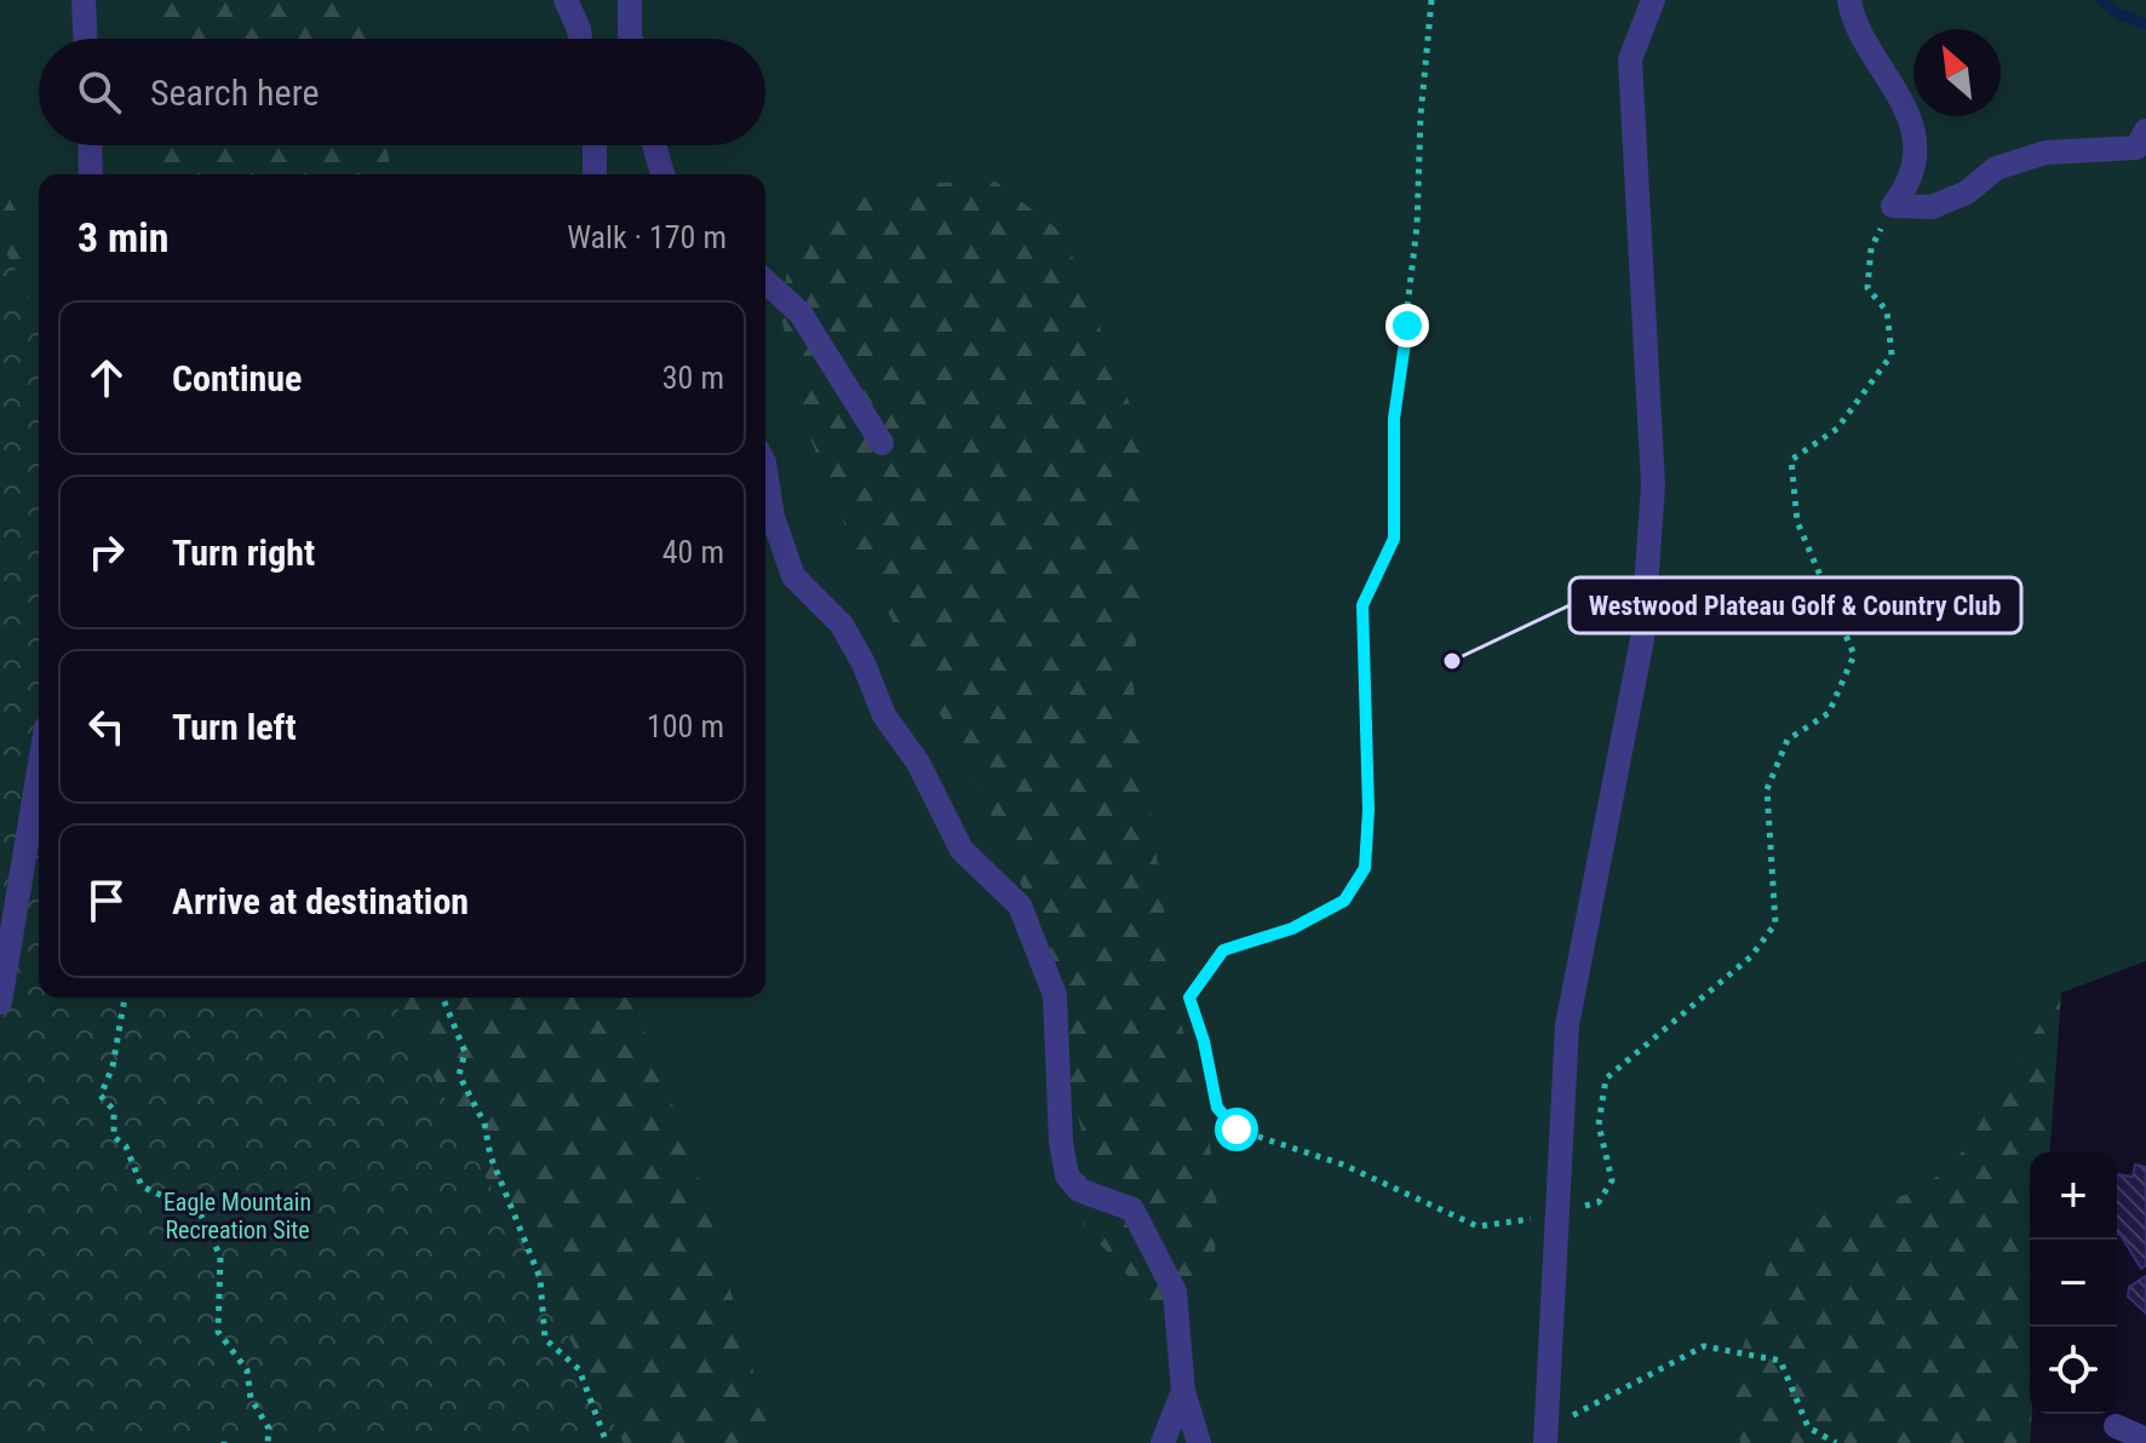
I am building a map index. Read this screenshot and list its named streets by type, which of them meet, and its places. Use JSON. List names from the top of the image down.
{
  "parks": ["Eagle Mountain Recreation Site"],
  "places": ["Westwood Plateau Golf & Country Club"],
  "north": "top left",
  "page": {
    "search": "Search here",
    "heading": ["3 min", "Walk · 170 m"],
    "list": [
      ["Continue", "30 m"],
      ["Turn right", "40 m"],
      ["Turn left", "100 m"],
      "Arrive at destination"
    ],
    "map_buttons": ["+", "−"]
  }
}
